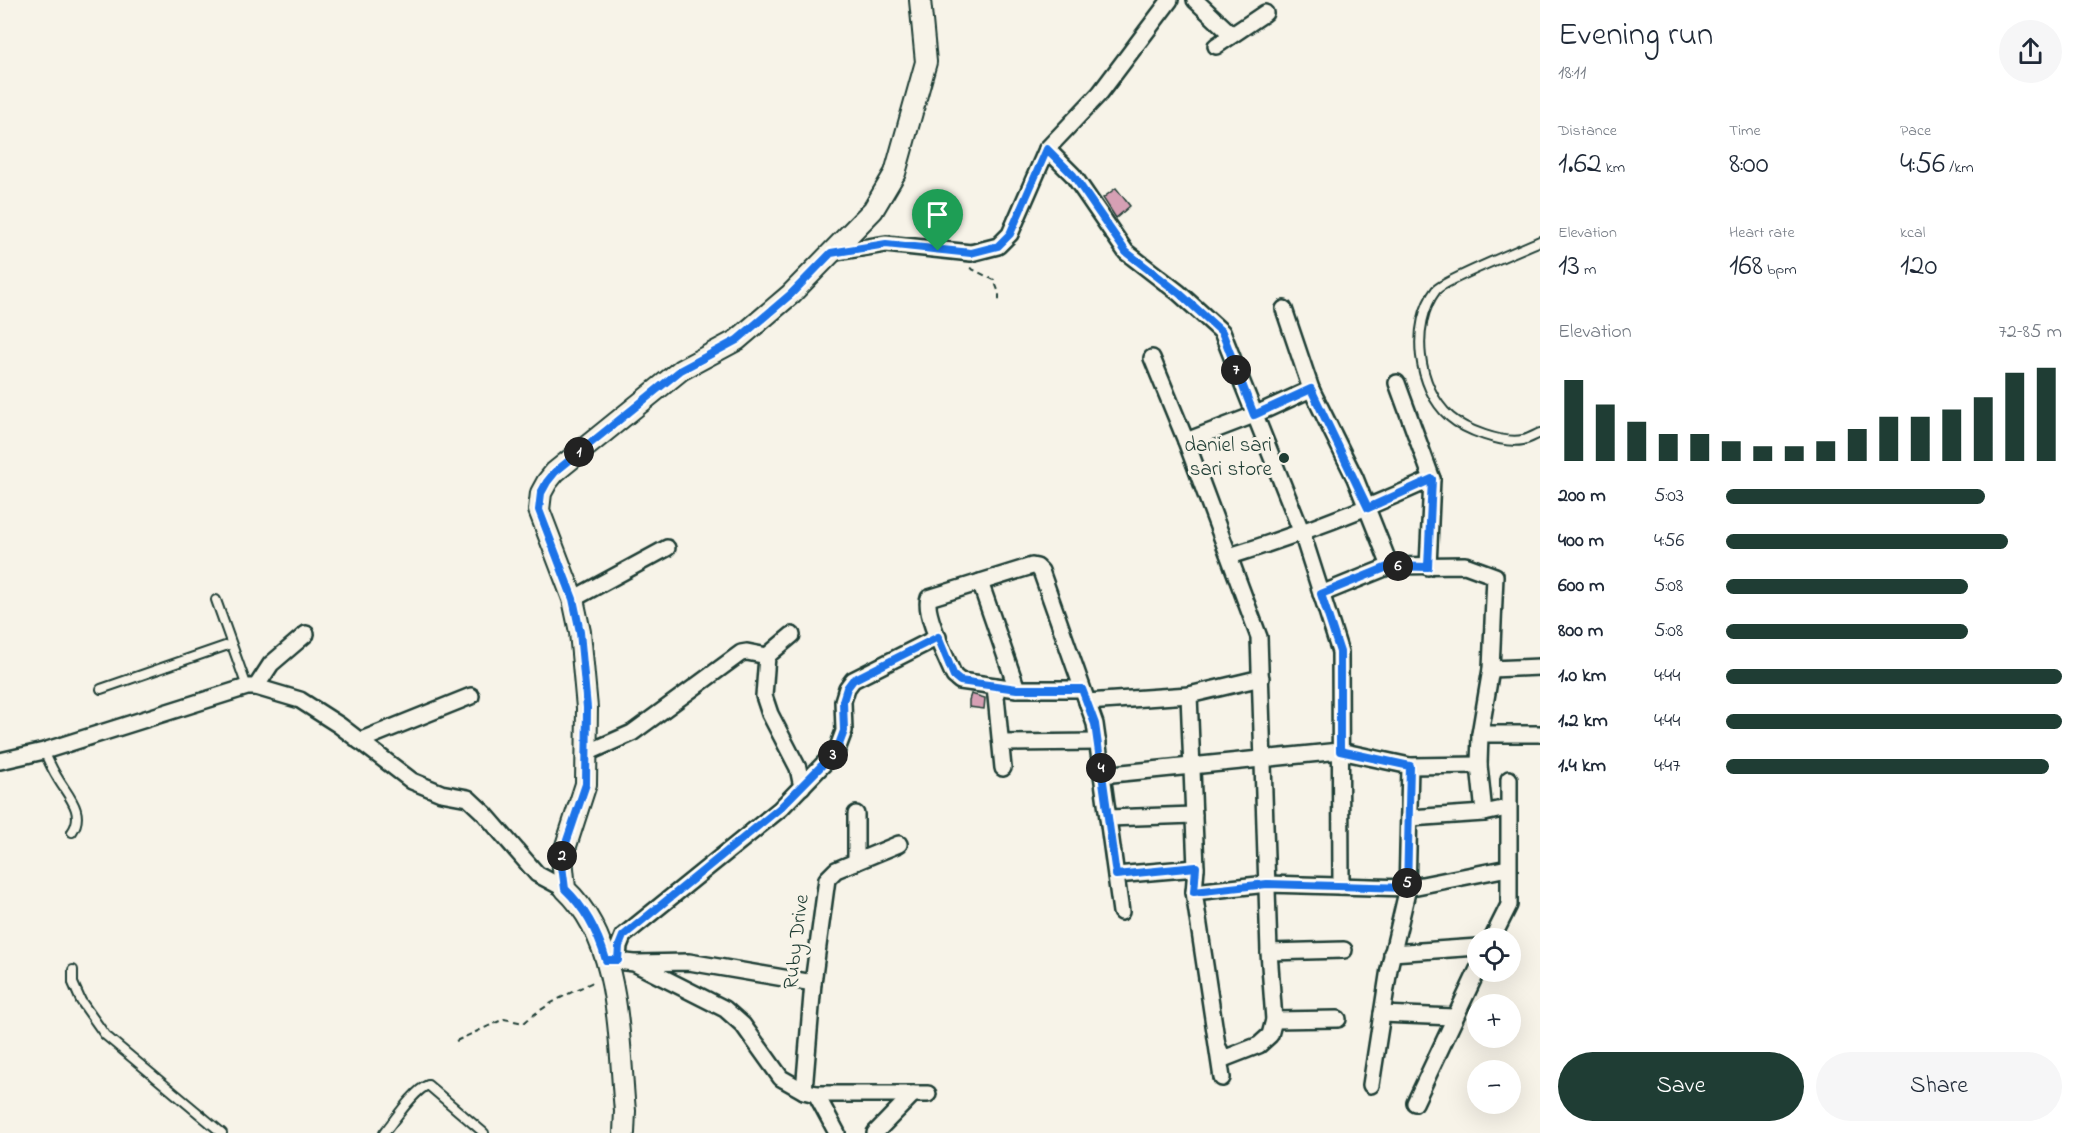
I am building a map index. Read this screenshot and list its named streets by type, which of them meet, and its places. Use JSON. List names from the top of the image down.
{
  "streets": {
    "street": ["Ruby Drive"]
  },
  "places": ["daniel sari sari store"],
  "page": {
    "heading": ["Evening run", "18:11"],
    "stats": [
      ["Distance", "1.62 km"],
      ["Time", "8:00"],
      ["Pace", "4:56 /km"],
      ["Elevation", "13 m"],
      ["Heart rate", "168 bpm"],
      ["kcal", "120"]
    ],
    "chart": ["Elevation", "72–85 m"],
    "pins": [
      "7",
      "1",
      "6",
      "3",
      "4",
      "2",
      "5"
    ],
    "list": [
      {
        "name": "200 m",
        "note": "5:03"
      },
      {
        "name": "400 m",
        "note": "4:56"
      },
      {
        "name": "600 m",
        "note": "5:08"
      },
      {
        "name": "800 m",
        "note": "5:08"
      },
      {
        "name": "1.0 km",
        "note": "4:44"
      },
      {
        "name": "1.2 km",
        "note": "4:44"
      },
      {
        "name": "1.4 km",
        "note": "4:47"
      }
    ],
    "map_buttons": ["+", "−"],
    "buttons": ["Save", "Share"]
  }
}
